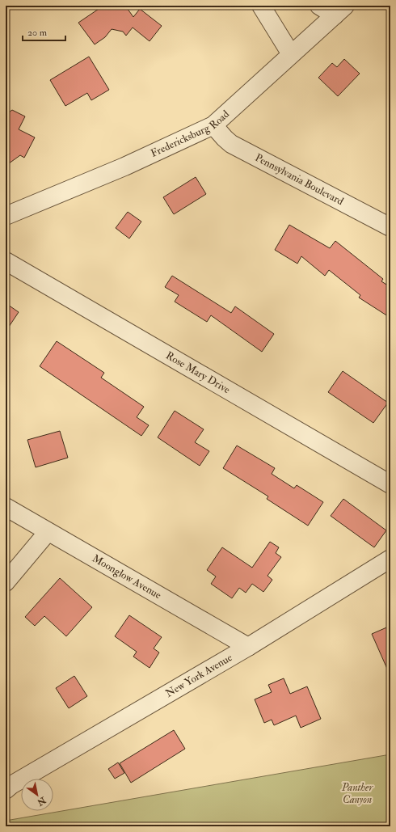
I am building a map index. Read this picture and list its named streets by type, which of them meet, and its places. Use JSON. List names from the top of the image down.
{
  "streets": {
    "street": [
      "Fredericksburg Road",
      "Pennsylvania Boulevard",
      "Rose Mary Drive",
      "Moonglow Avenue",
      "New York Avenue"
    ]
  },
  "crossings": [
    ["Fredericksburg Road", "Pennsylvania Boulevard"],
    ["Moonglow Avenue", "New York Avenue"]
  ],
  "parks": ["Panther Canyon"],
  "scale_bar": "20 m",
  "north": "bottom right"
}
